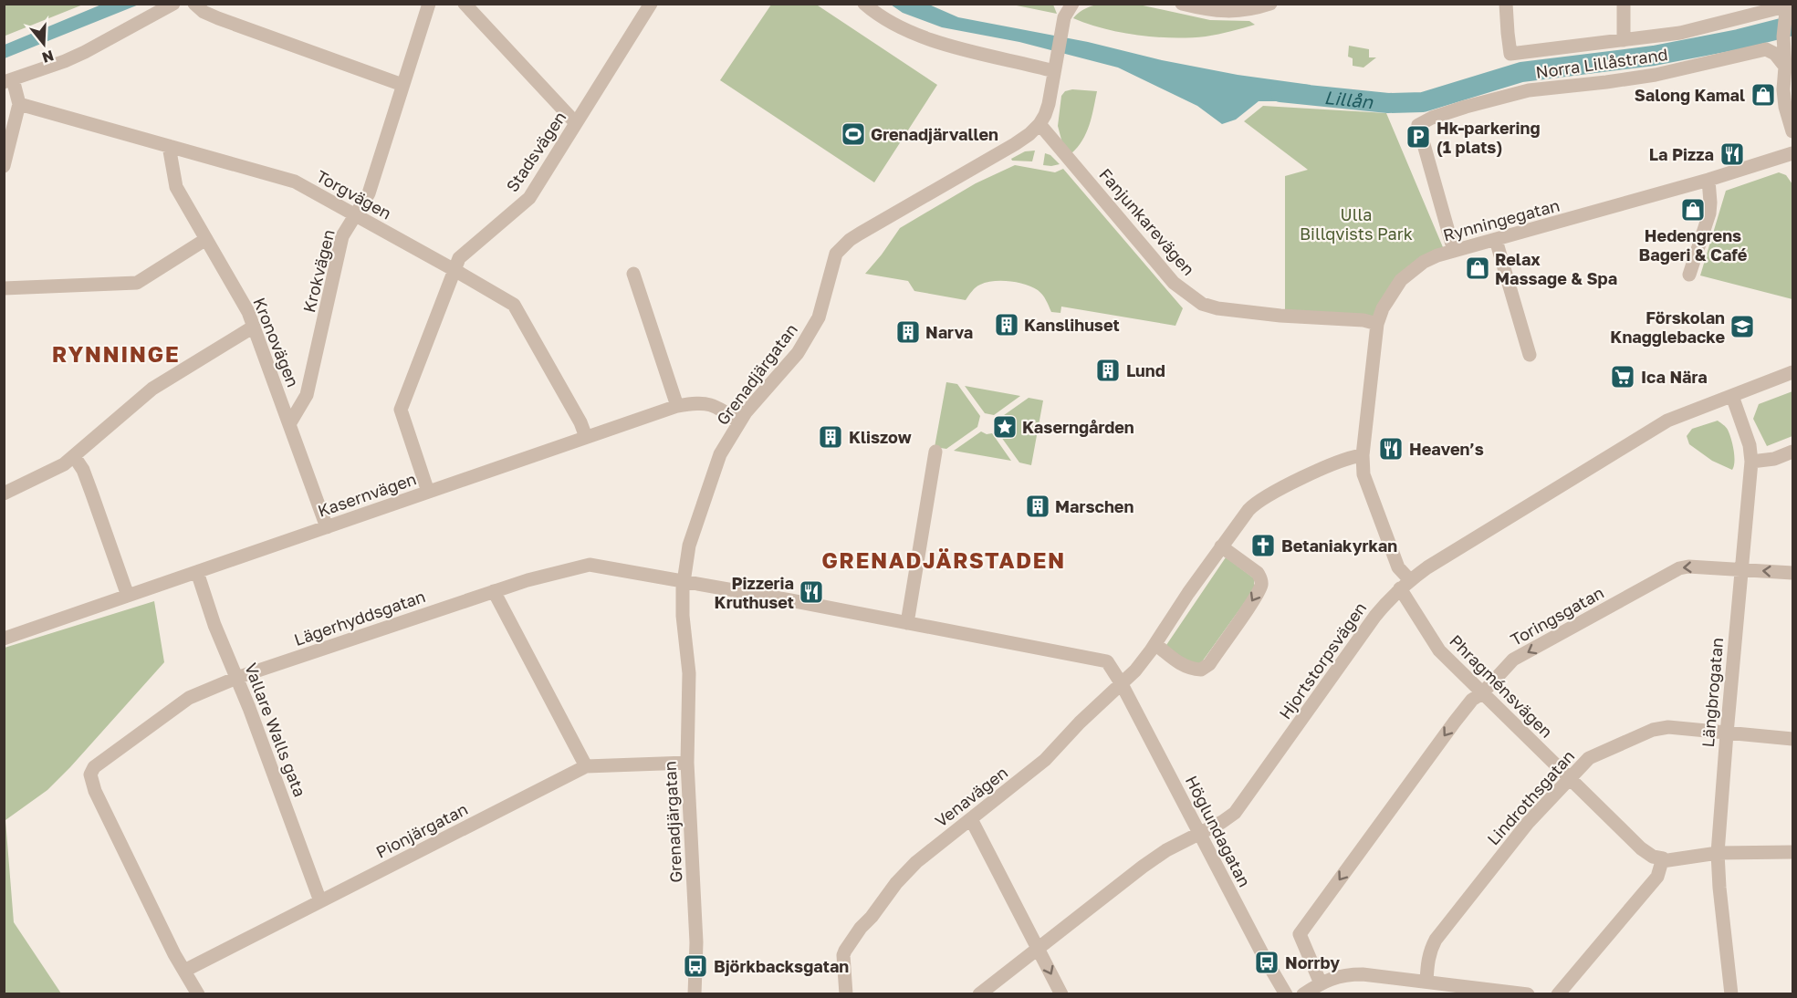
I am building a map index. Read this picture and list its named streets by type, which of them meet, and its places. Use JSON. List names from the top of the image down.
{
  "streets": {
    "street": [
      "Norra Lillåstrand",
      "Stadsvägen",
      "Torgvägen",
      "Rynningegatan",
      "Fanjunkarevägen",
      "Krokvägen",
      "Kronovägen",
      "Grenadjärgatan",
      "Kasernvägen",
      "Toringsgatan",
      "Lägerhyddsgatan",
      "Hjortstorpsvägen",
      "Phragménsvägen",
      "Längbrogatan",
      "Vallare Walls gata",
      "Venavägen",
      "Lindrothsgatan",
      "Pionjärgatan",
      "Höglundagatan"
    ]
  },
  "crossings": [
    ["Norra Lillåstrand", "Rynningegatan"],
    ["Stadsvägen", "Torgvägen"],
    ["Stadsvägen", "Kasernvägen"],
    ["Torgvägen", "Krokvägen"],
    ["Torgvägen", "Kronovägen"],
    ["Torgvägen", "Kasernvägen"],
    ["Rynningegatan", "Fanjunkarevägen"],
    ["Rynningegatan", "Phragménsvägen"],
    ["Rynningegatan", "Venavägen"],
    ["Fanjunkarevägen", "Grenadjärgatan"],
    ["Krokvägen", "Kronovägen"],
    ["Kronovägen", "Kasernvägen"],
    ["Grenadjärgatan", "Kasernvägen"],
    ["Grenadjärgatan", "Lägerhyddsgatan"],
    ["Grenadjärgatan", "Pionjärgatan"],
    ["Kasernvägen", "Vallare Walls gata"],
    ["Toringsgatan", "Phragménsvägen"],
    ["Toringsgatan", "Längbrogatan"],
    ["Lägerhyddsgatan", "Vallare Walls gata"],
    ["Lägerhyddsgatan", "Pionjärgatan"],
    ["Lägerhyddsgatan", "Höglundagatan"],
    ["Hjortstorpsvägen", "Phragménsvägen"],
    ["Hjortstorpsvägen", "Längbrogatan"],
    ["Hjortstorpsvägen", "Höglundagatan"],
    ["Phragménsvägen", "Venavägen"],
    ["Phragménsvägen", "Lindrothsgatan"],
    ["Längbrogatan", "Lindrothsgatan"],
    ["Vallare Walls gata", "Pionjärgatan"],
    ["Venavägen", "Höglundagatan"]
  ],
  "one_way": ["Toringsgatan"],
  "districts": ["RYNNINGE", "GRENADJÄRSTADEN"],
  "water": ["Lillån"],
  "parks": ["Ulla Billqvists Park"],
  "places": {
    "shop": ["Salong Kamal", "Hedengrens Bageri & Café", "Relax Massage & Spa"],
    "sports": ["Grenadjärvallen"],
    "parking": ["Hk-parkering (1 plats)"],
    "restaurant": ["La Pizza", "Heaven’s", "Pizzeria Kruthuset"],
    "building": [
      "Kanslihuset",
      "Narva",
      "Lund",
      "Kliszow",
      "Marschen"
    ],
    "school or university": ["Förskolan Knagglebacke"],
    "supermarket": ["Ica Nära"],
    "place": ["Kaserngården"],
    "church": ["Betaniakyrkan"],
    "bus stop": ["Norrby", "Björkbacksgatan"]
  },
  "north": "bottom"
}
